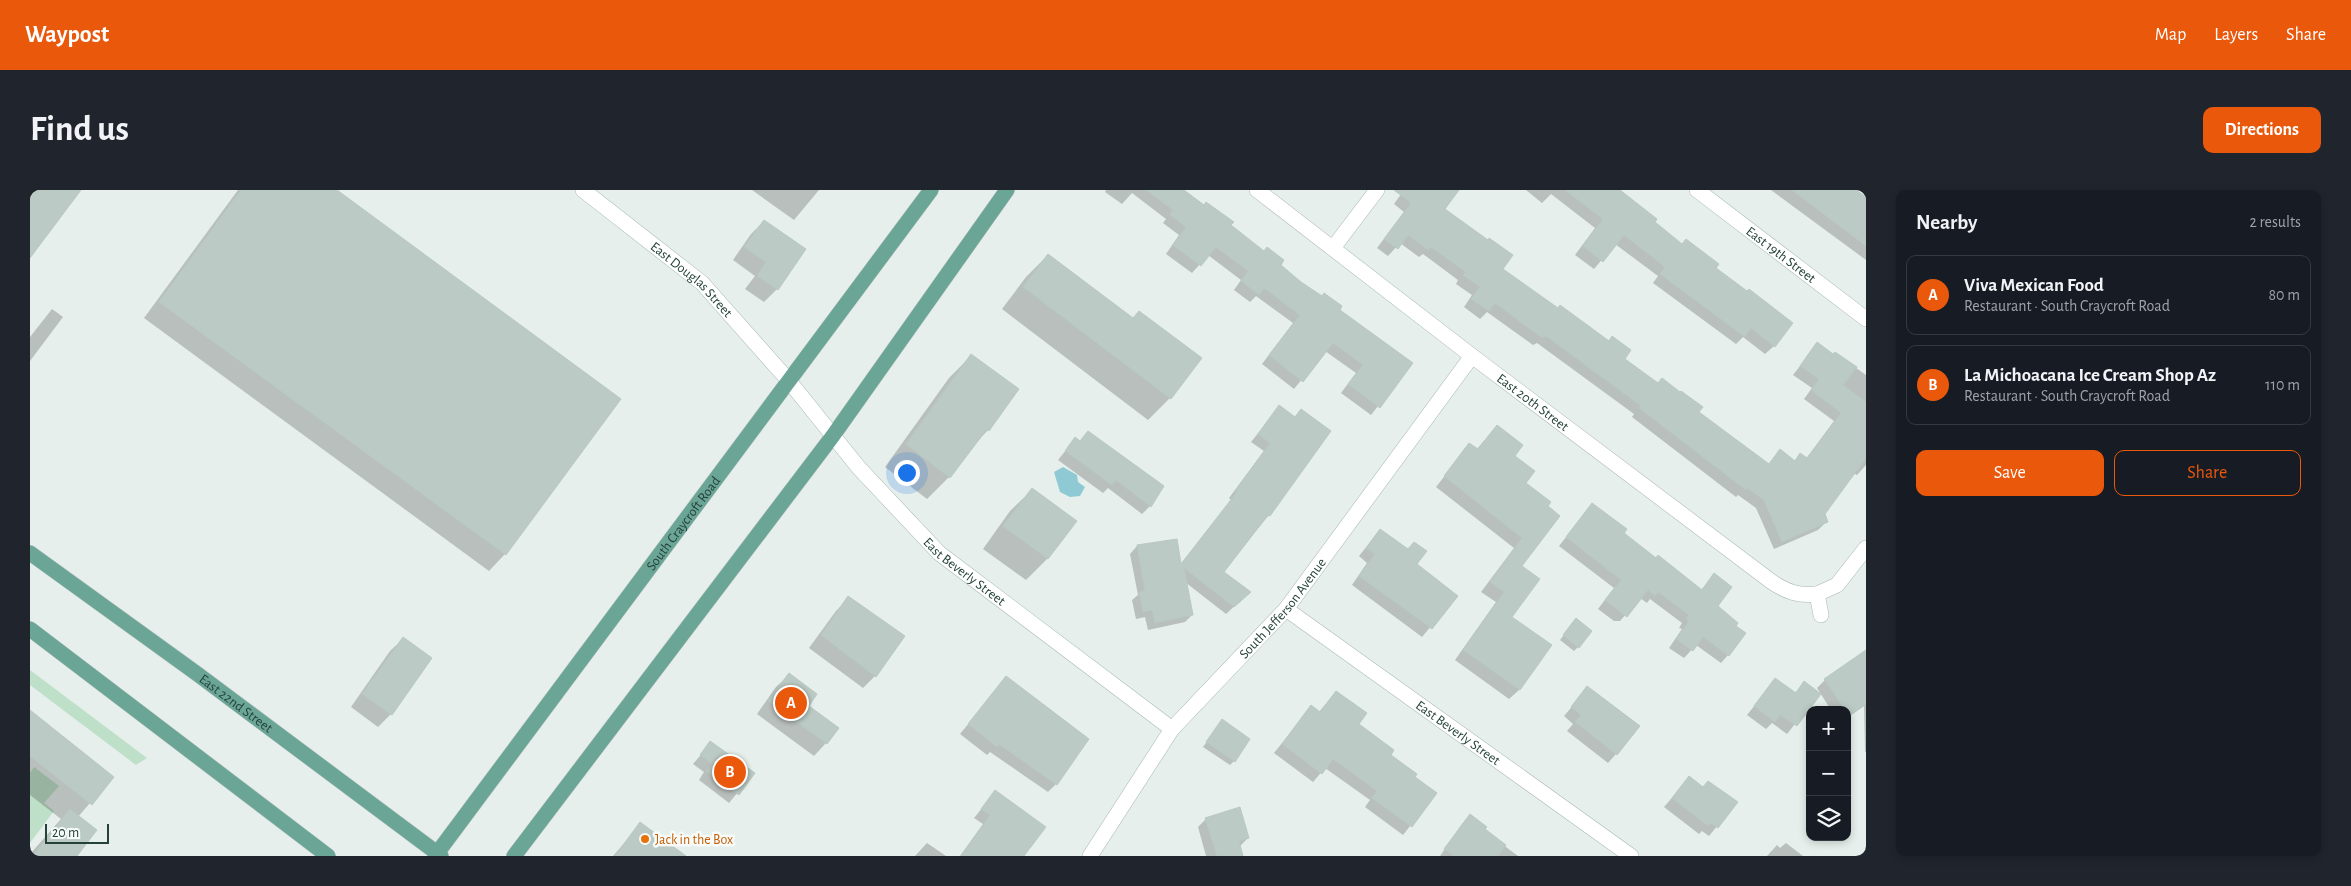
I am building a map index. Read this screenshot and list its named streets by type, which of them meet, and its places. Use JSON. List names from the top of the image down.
{
  "streets": {
    "main road": ["South Craycroft Road", "East 22nd Street"],
    "street": [
      "East 19th Street",
      "East Douglas Street",
      "East 20th Street",
      "East Beverly Street",
      "South Jefferson Avenue"
    ]
  },
  "crossings": [
    ["East Douglas Street", "South Craycroft Road"],
    ["East Douglas Street", "East Beverly Street"],
    ["East 20th Street", "South Jefferson Avenue"],
    ["South Craycroft Road", "East Beverly Street"],
    ["South Craycroft Road", "East 22nd Street"],
    ["East Beverly Street", "South Jefferson Avenue"]
  ],
  "places": ["Jack in the Box"],
  "scale_bar": "20 m",
  "page": {
    "header": "Waypost",
    "nav": ["Map", "Layers", "Share"],
    "buttons": [
      "Directions",
      ["Save", "Share"]
    ],
    "title": "Find us",
    "heading": ["Nearby", "2 results"],
    "list": [
      {
        "mark": "A",
        "name": "Viva Mexican Food",
        "note": "Restaurant · South Craycroft Road",
        "value": "80 m"
      },
      {
        "mark": "B",
        "name": "La Michoacana Ice Cream Shop Az",
        "note": "Restaurant · South Craycroft Road",
        "value": "110 m"
      }
    ],
    "pins": ["A", "B"],
    "map_buttons": ["+", "−"],
    "scale": "20 m"
  }
}
